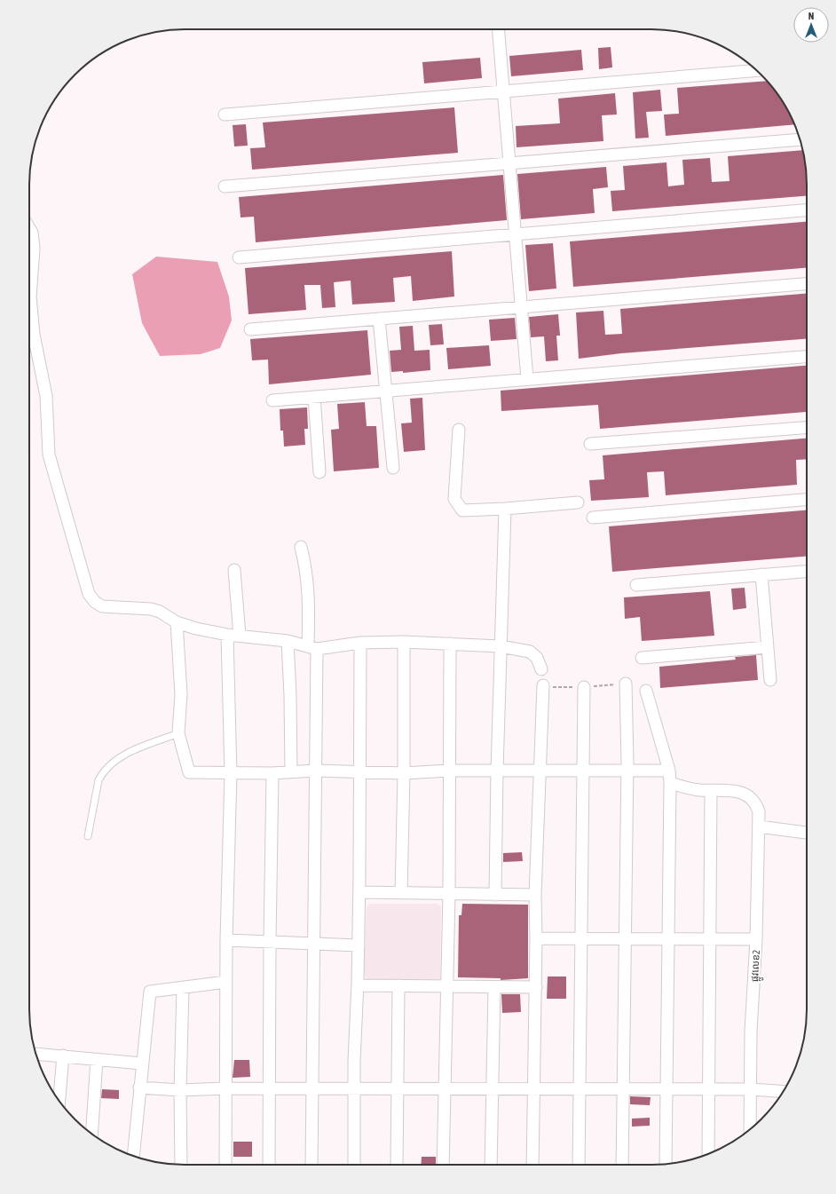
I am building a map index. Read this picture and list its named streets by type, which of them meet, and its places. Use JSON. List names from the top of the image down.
{
  "streets": {
    "street": ["ផ្លូវលេខ2"]
  },
  "north": "top"
}
